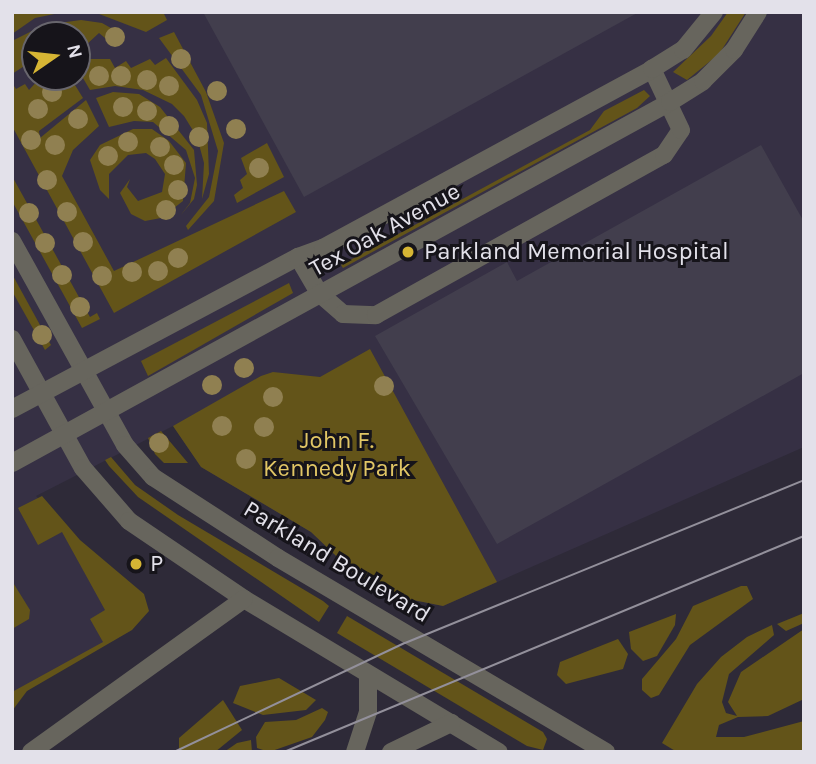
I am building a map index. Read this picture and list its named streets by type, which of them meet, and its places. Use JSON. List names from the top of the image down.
{
  "streets": {
    "street": ["Tex Oak Avenue", "Parkland Boulevard"]
  },
  "crossings": [
    ["Tex Oak Avenue", "Parkland Boulevard"]
  ],
  "parks": ["John F. Kennedy Park"],
  "places": ["Parkland Memorial Hospital", "P"],
  "north": "right"
}
